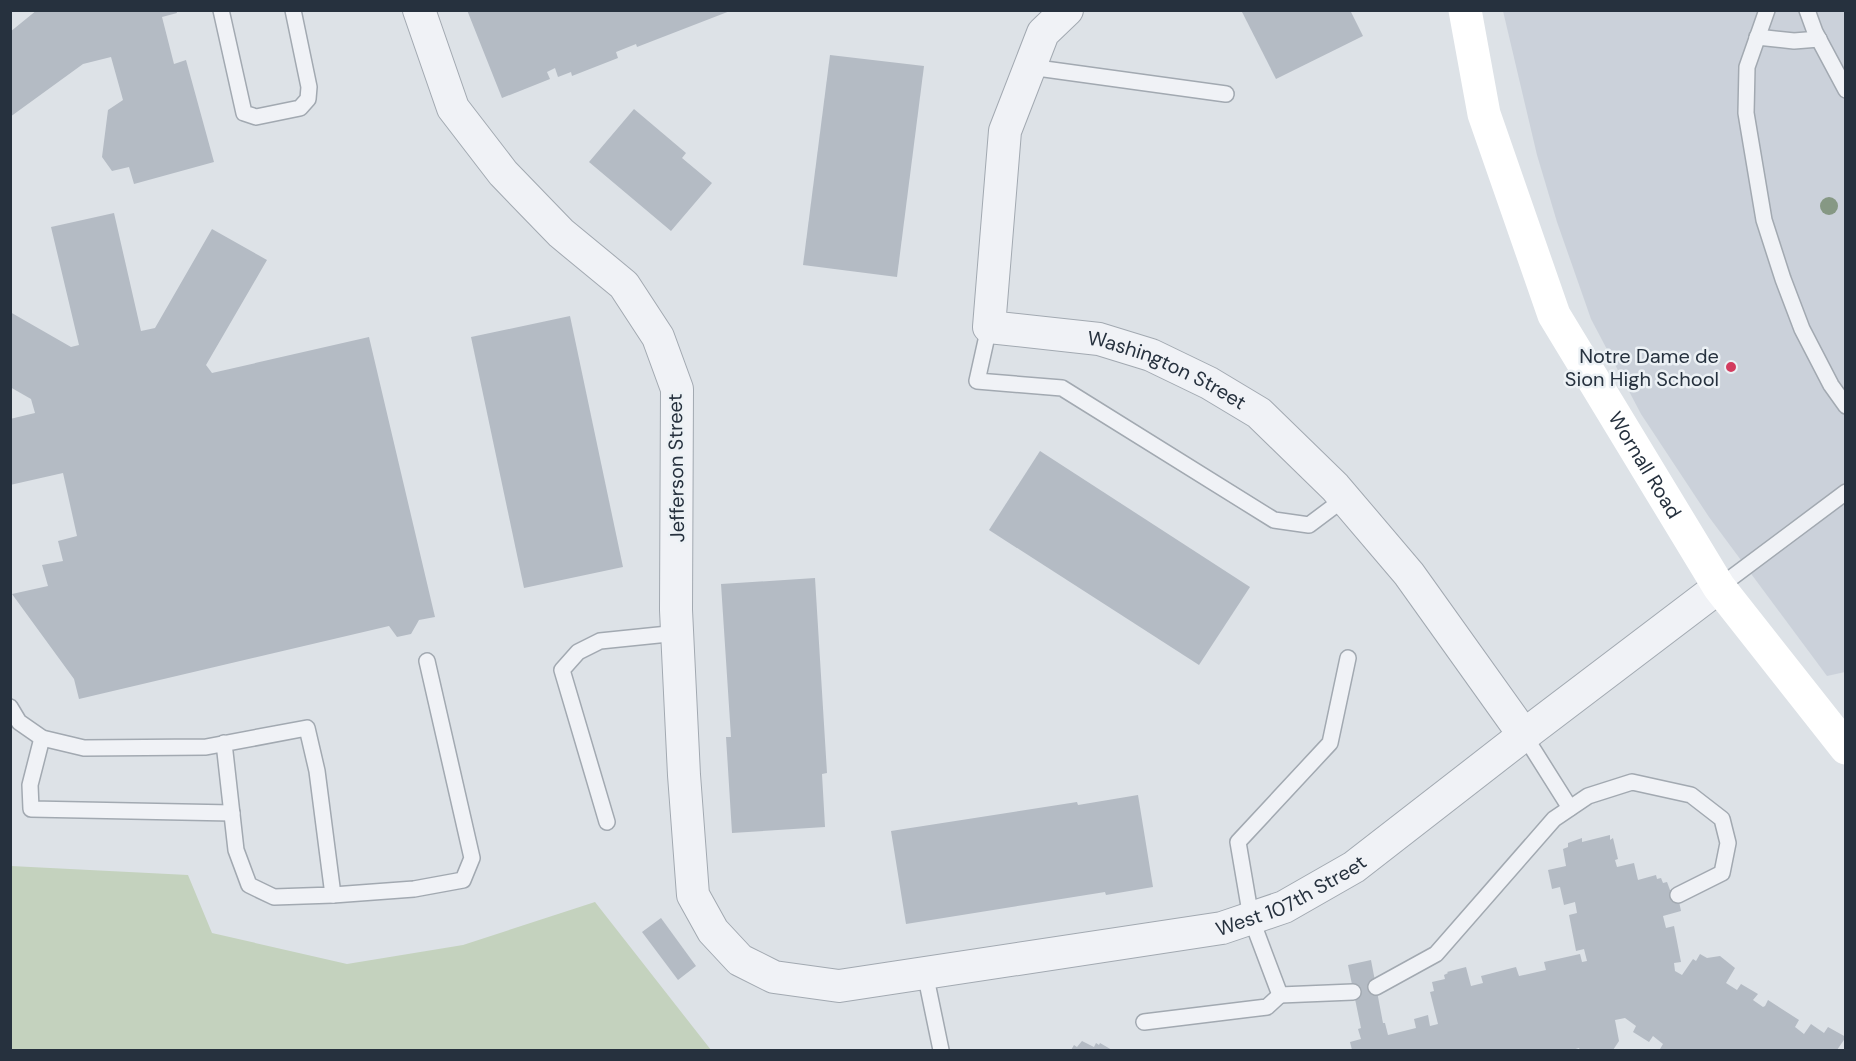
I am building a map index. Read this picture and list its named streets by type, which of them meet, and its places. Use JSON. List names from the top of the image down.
{
  "streets": {
    "main road": ["Wornall Road"],
    "street": ["Washington Street", "Jefferson Street", "West 107th Street"]
  },
  "crossings": [
    ["Washington Street", "West 107th Street"],
    ["Wornall Road", "West 107th Street"],
    ["Jefferson Street", "West 107th Street"]
  ],
  "places": ["Notre Dame de Sion High School"]
}
